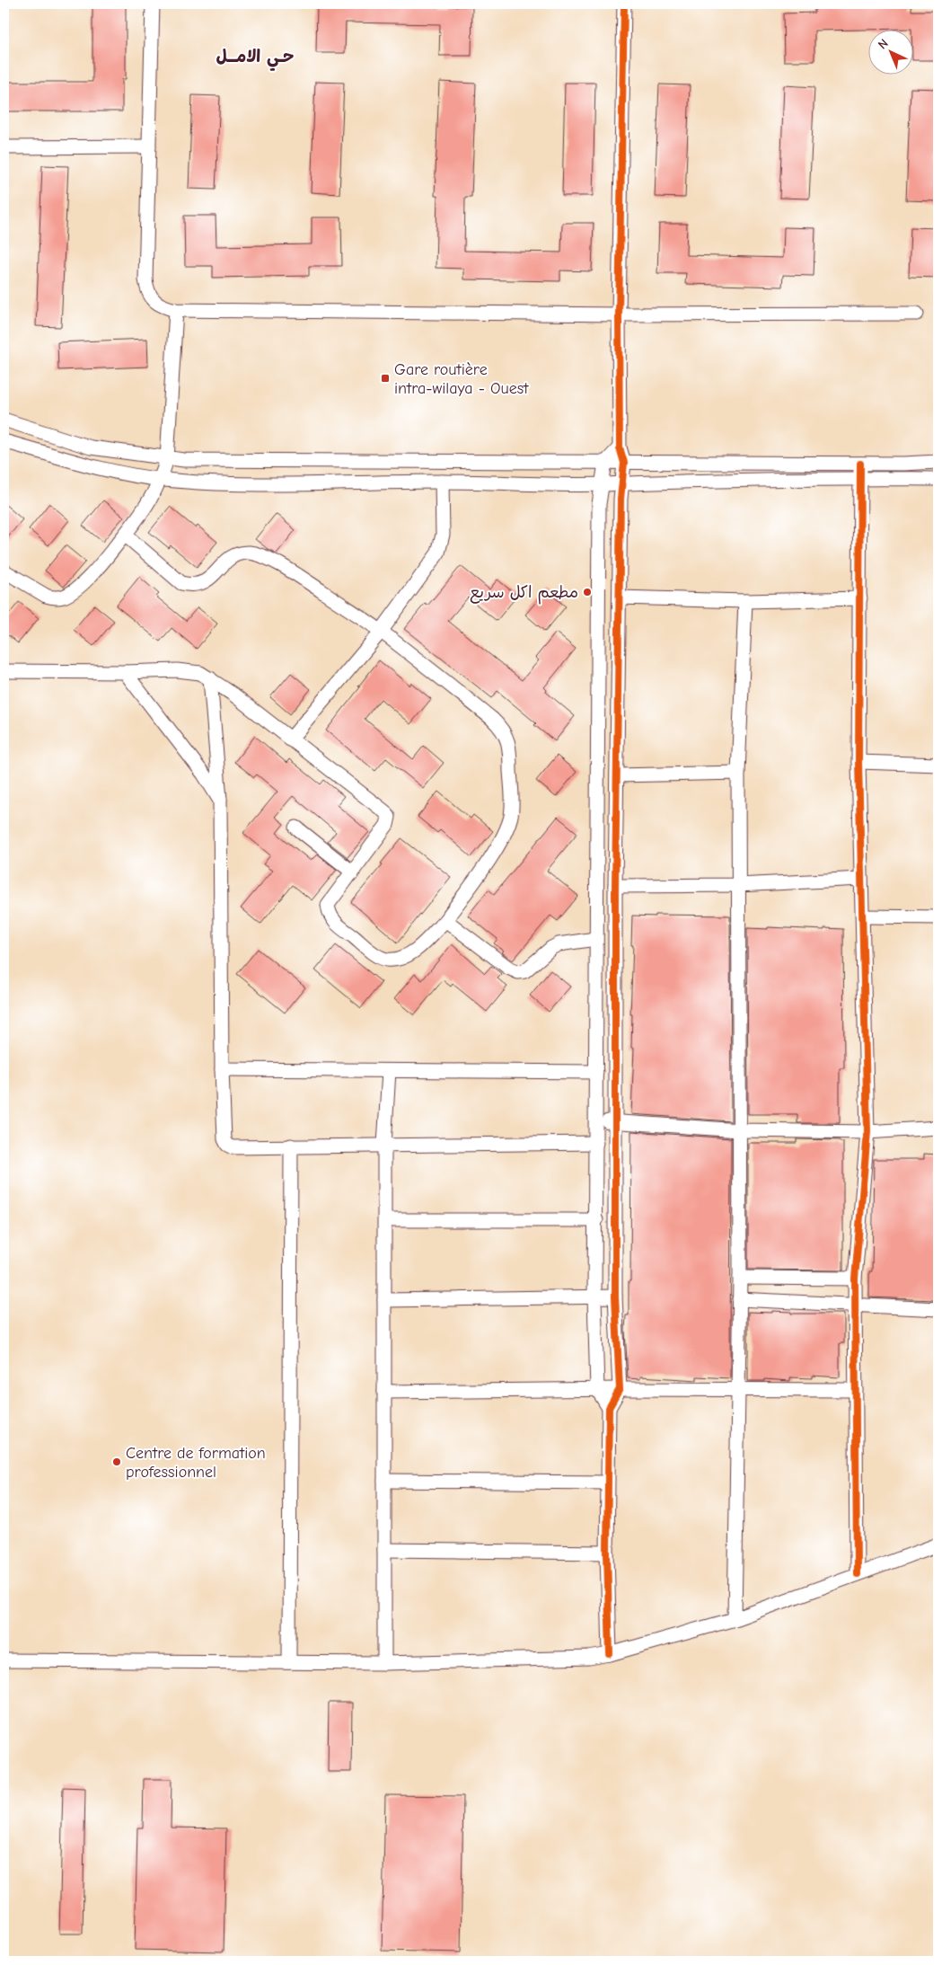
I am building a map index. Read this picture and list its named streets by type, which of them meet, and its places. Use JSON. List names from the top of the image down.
{
  "districts": ["حـي الامــل"],
  "places": {
    "transit": ["Gare routière intra-wilaya - Ouest"],
    "other": ["مطعم اكل سريع", "Centre de formation professionnel"]
  },
  "north": "top left"
}
